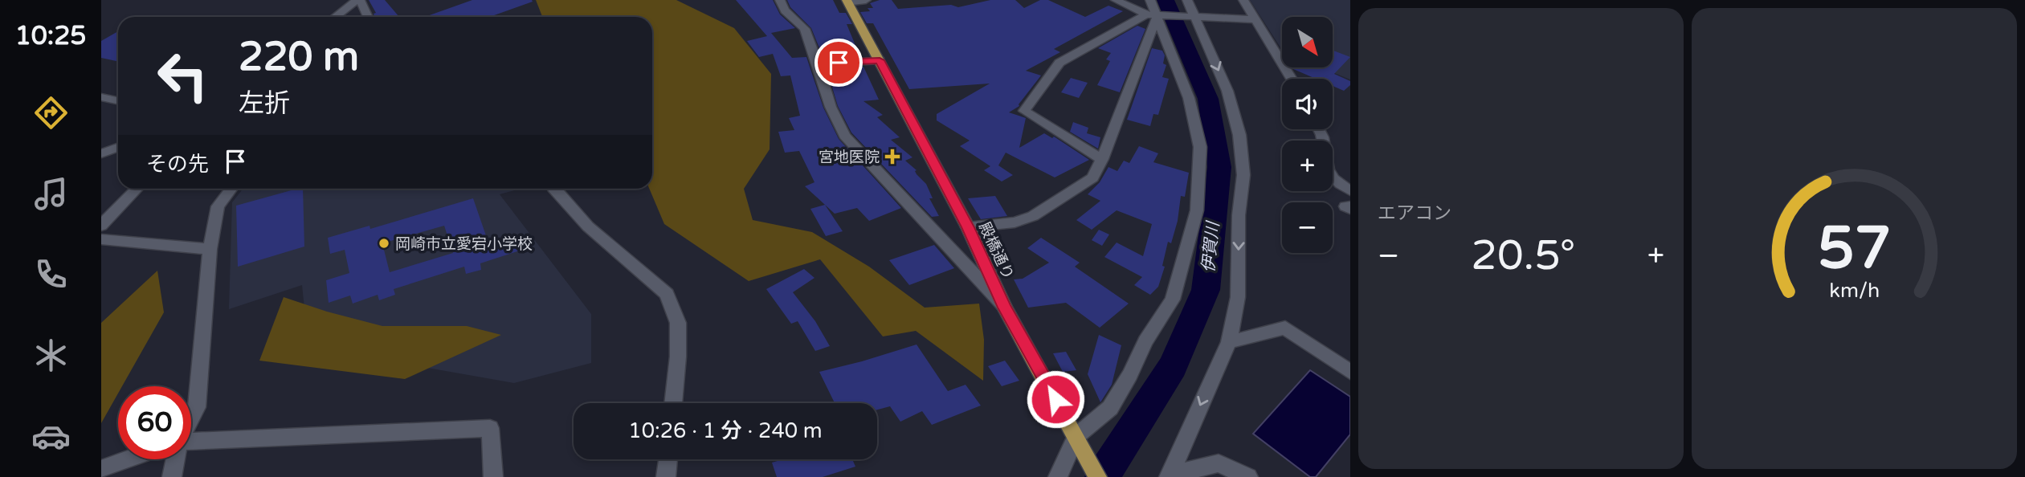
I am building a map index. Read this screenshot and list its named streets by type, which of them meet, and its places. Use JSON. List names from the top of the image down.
{
  "streets": {
    "main road": ["殿橋通り"]
  },
  "water": ["伊賀川"],
  "places": {
    "health": ["宮地医院"],
    "other": ["岡崎市立愛宕小学校"]
  },
  "north": "bottom right",
  "page": {
    "tabs": "10:25",
    "tile": "エアコン",
    "map_buttons": ["+", "−"],
    "turn": ["220 m", "左折"],
    "then": "その先",
    "heat": ["−", "20.5°", "+"],
    "limit": "60",
    "trip": "10:26 · 1 分 · 240 m",
    "gauge": ["57", "km/h"]
  }
}
